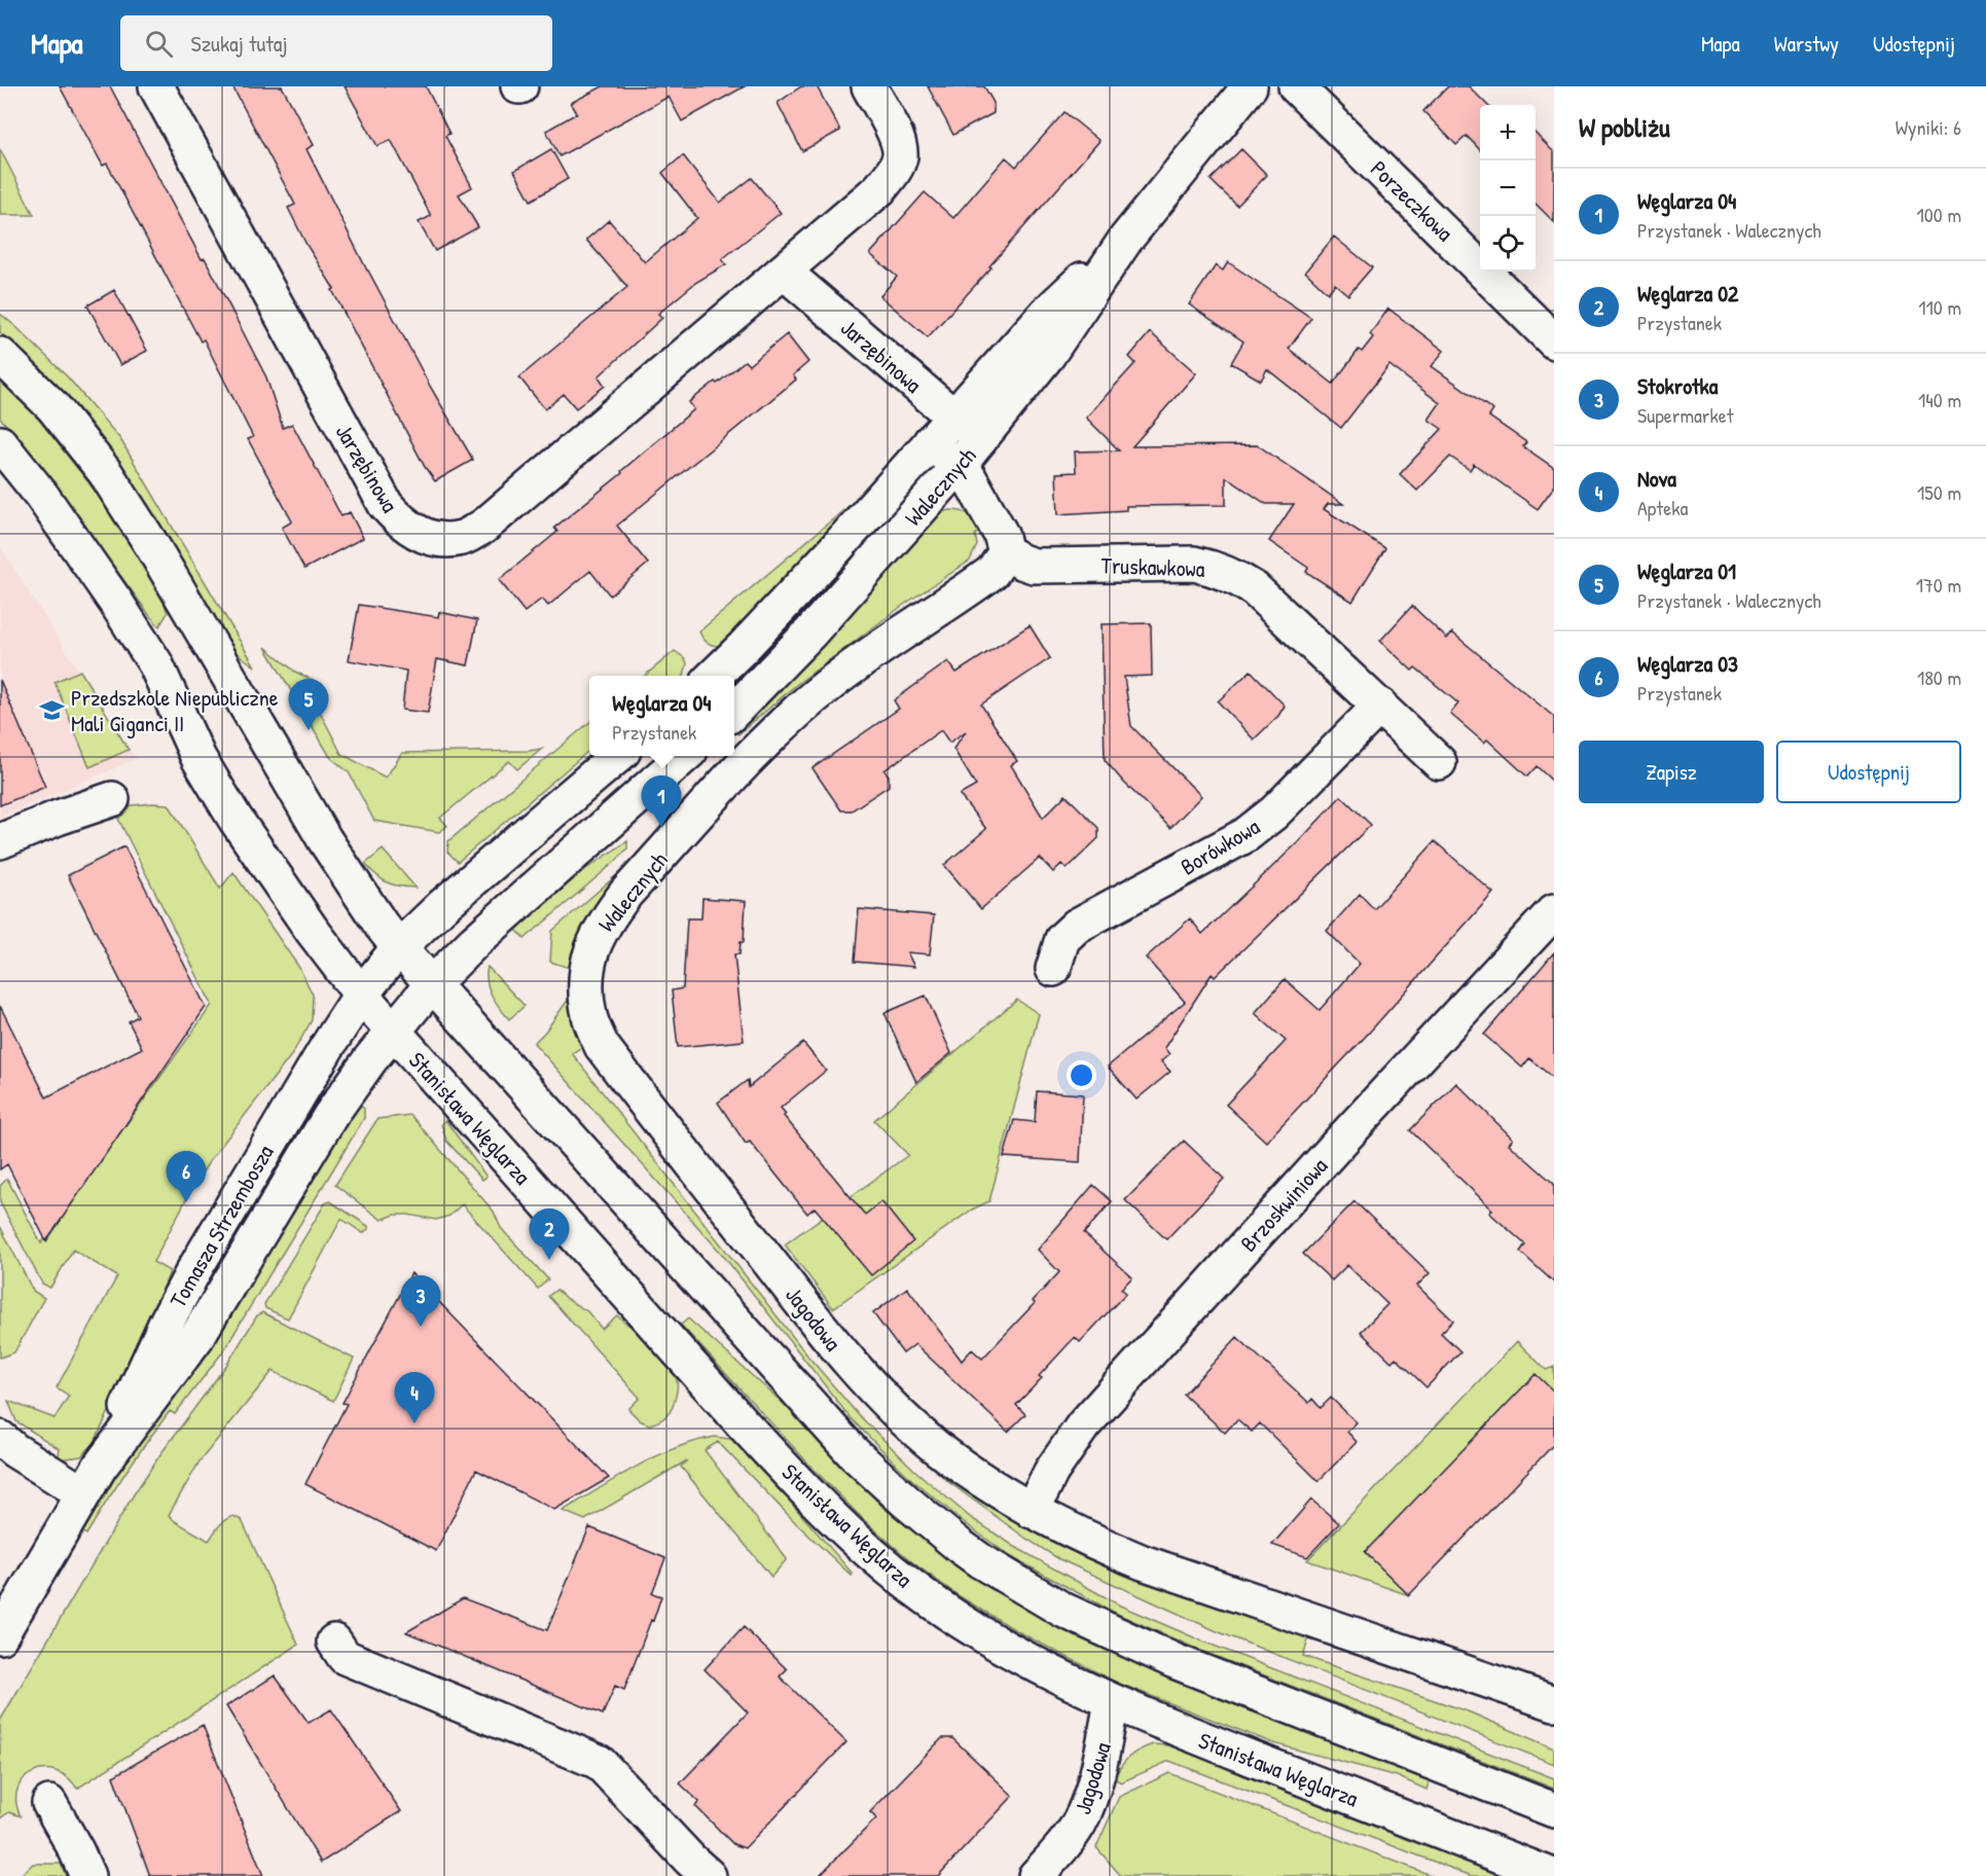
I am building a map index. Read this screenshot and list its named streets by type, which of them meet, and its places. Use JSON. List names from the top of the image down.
{
  "streets": {
    "street": [
      "Porzeczkowa",
      "Jarzębinowa",
      "Walecznych",
      "Truskawkowa",
      "Borówkowa",
      "Stanisława Węglarza",
      "Brzoskwiniowa",
      "Tomasza Strzembosza",
      "Jagodowa"
    ]
  },
  "crossings": [
    ["Jarzębinowa", "Walecznych"],
    ["Walecznych", "Truskawkowa"],
    ["Walecznych", "Jagodowa"],
    ["Truskawkowa", "Borówkowa"],
    ["Stanisława Węglarza", "Tomasza Strzembosza"],
    ["Stanisława Węglarza", "Jagodowa"],
    ["Brzoskwiniowa", "Jagodowa"]
  ],
  "places": {
    "school or university": ["Przedszkole Niepubliczne Mali Giganci II"]
  },
  "page": {
    "header": "Mapa",
    "search": "Szukaj tutaj",
    "nav": ["Mapa", "Warstwy", "Udostępnij"],
    "heading": ["W pobliżu", "Wyniki: 6"],
    "map_buttons": ["+", "−"],
    "list": [
      {
        "mark": "1",
        "name": "Węglarza 04",
        "note": "Przystanek · Walecznych",
        "value": "100 m"
      },
      {
        "mark": "2",
        "name": "Węglarza 02",
        "note": "Przystanek",
        "value": "110 m"
      },
      {
        "mark": "3",
        "name": "Stokrotka",
        "note": "Supermarket",
        "value": "140 m"
      },
      {
        "mark": "4",
        "name": "Nova",
        "note": "Apteka",
        "value": "150 m"
      },
      {
        "mark": "5",
        "name": "Węglarza 01",
        "note": "Przystanek · Walecznych",
        "value": "170 m"
      },
      {
        "mark": "6",
        "name": "Węglarza 03",
        "note": "Przystanek",
        "value": "180 m"
      }
    ],
    "popup": ["Węglarza 04", "Przystanek"],
    "pins": [
      "5",
      "1",
      "6",
      "2",
      "3",
      "4"
    ],
    "buttons": ["Zapisz", "Udostępnij"]
  }
}
